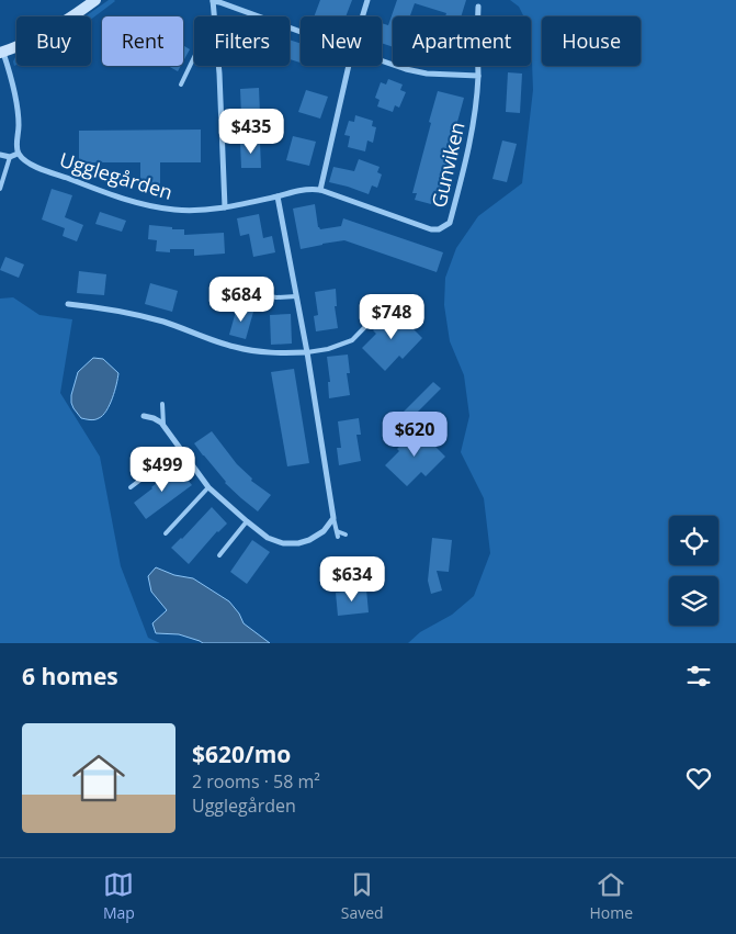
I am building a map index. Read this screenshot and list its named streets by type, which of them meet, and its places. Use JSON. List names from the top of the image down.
{
  "streets": {
    "street": ["Gunviken", "Ugglegården"]
  },
  "crossings": [
    ["Gunviken", "Ugglegården"]
  ],
  "page": {
    "chip": [
      "Buy",
      "Rent",
      "Filters",
      "New",
      "Apartment",
      "House"
    ],
    "price": [
      "$435",
      "$684",
      "$748",
      "$620",
      "$499",
      "$634"
    ],
    "heading": "6 homes",
    "list": [
      {
        "name": "$620/mo",
        "note": "2 rooms · 58 m² · Ugglegården"
      }
    ],
    "tabs": ["Map", "Saved", "Home"]
  }
}
